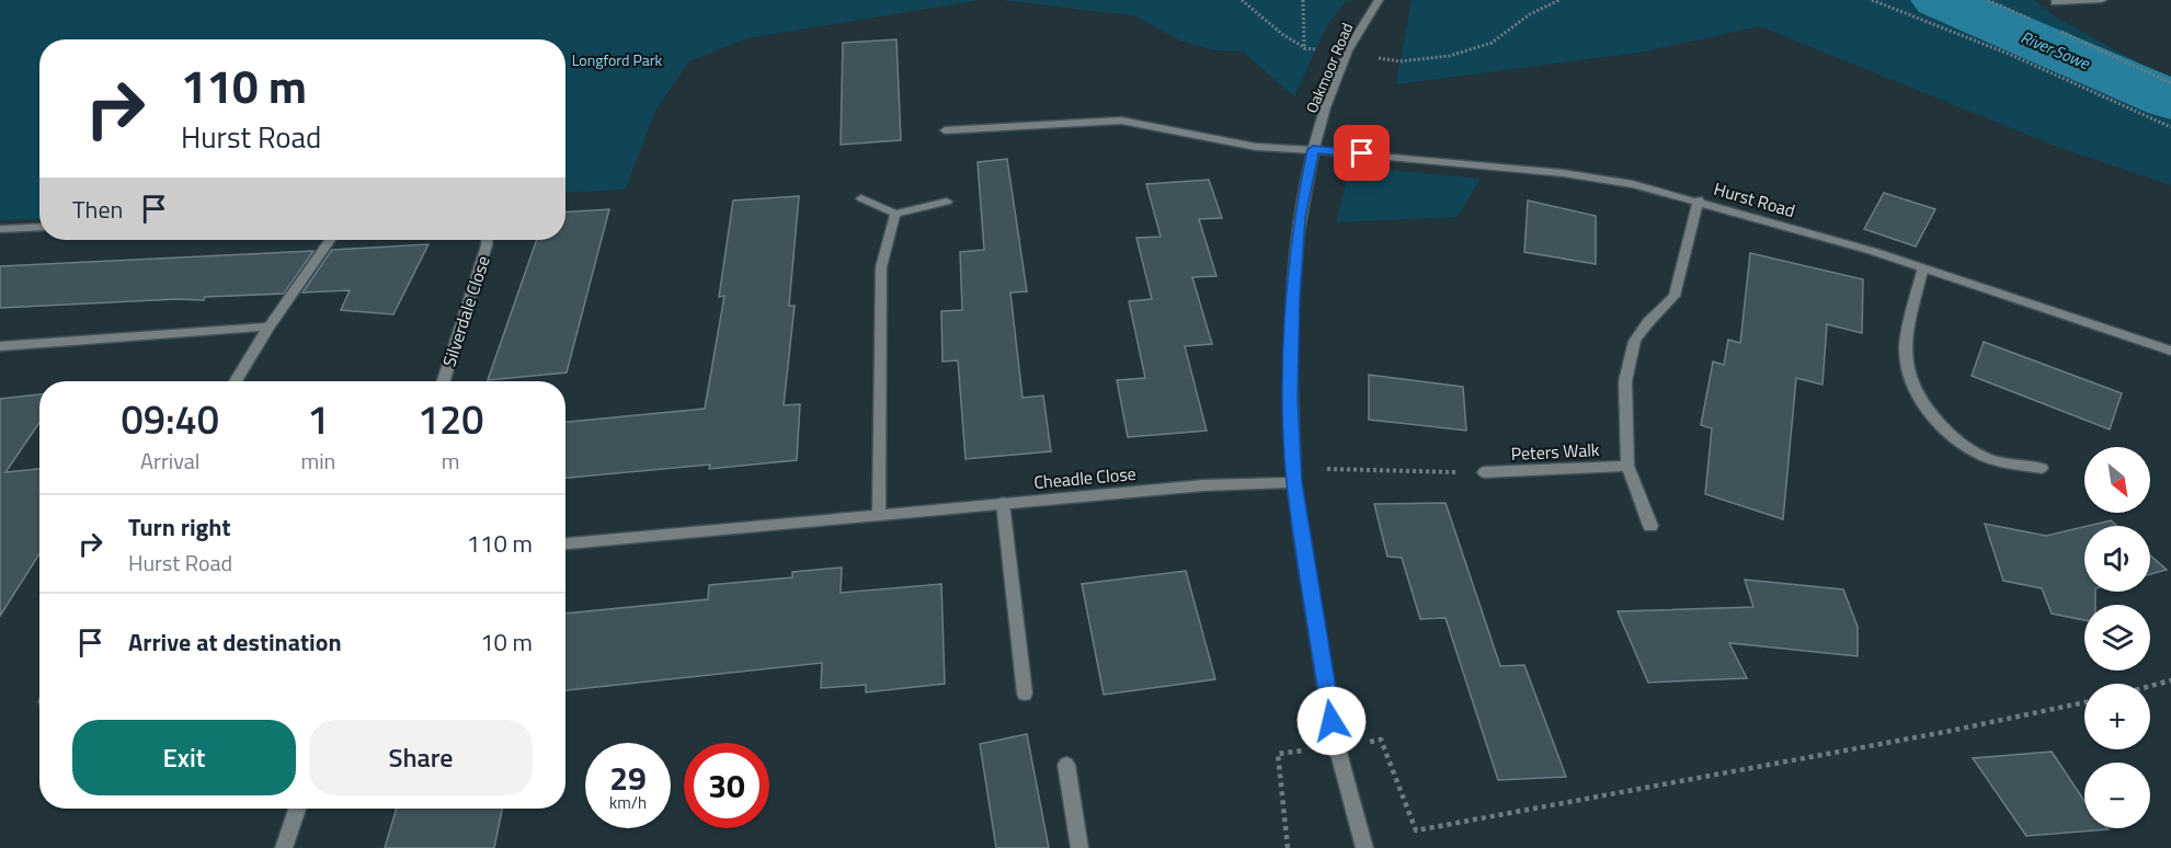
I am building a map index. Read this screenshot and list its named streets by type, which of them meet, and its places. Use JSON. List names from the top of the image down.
{
  "streets": {
    "street": [
      "Oakmoor Road",
      "Hurst Road",
      "Silverdale Close",
      "Peters Walk",
      "Cheadle Close"
    ]
  },
  "crossings": [
    ["Oakmoor Road", "Hurst Road"],
    ["Oakmoor Road", "Cheadle Close"]
  ],
  "water": ["River Sowe"],
  "parks": ["Longford Park"],
  "north": "bottom right",
  "page": {
    "turn": ["110 m", "Hurst Road"],
    "then": "Then",
    "eta": [
      "09:40",
      "Arrival",
      "1",
      "min",
      "120",
      "m"
    ],
    "map_buttons": ["+", "−"],
    "list": [
      {
        "name": "Turn right",
        "note": "Hurst Road",
        "value": "110 m"
      },
      {
        "name": "Arrive at destination",
        "value": "10 m"
      }
    ],
    "buttons": ["Exit", "Share"],
    "speed": "29 km/h",
    "limit": "30"
  }
}
